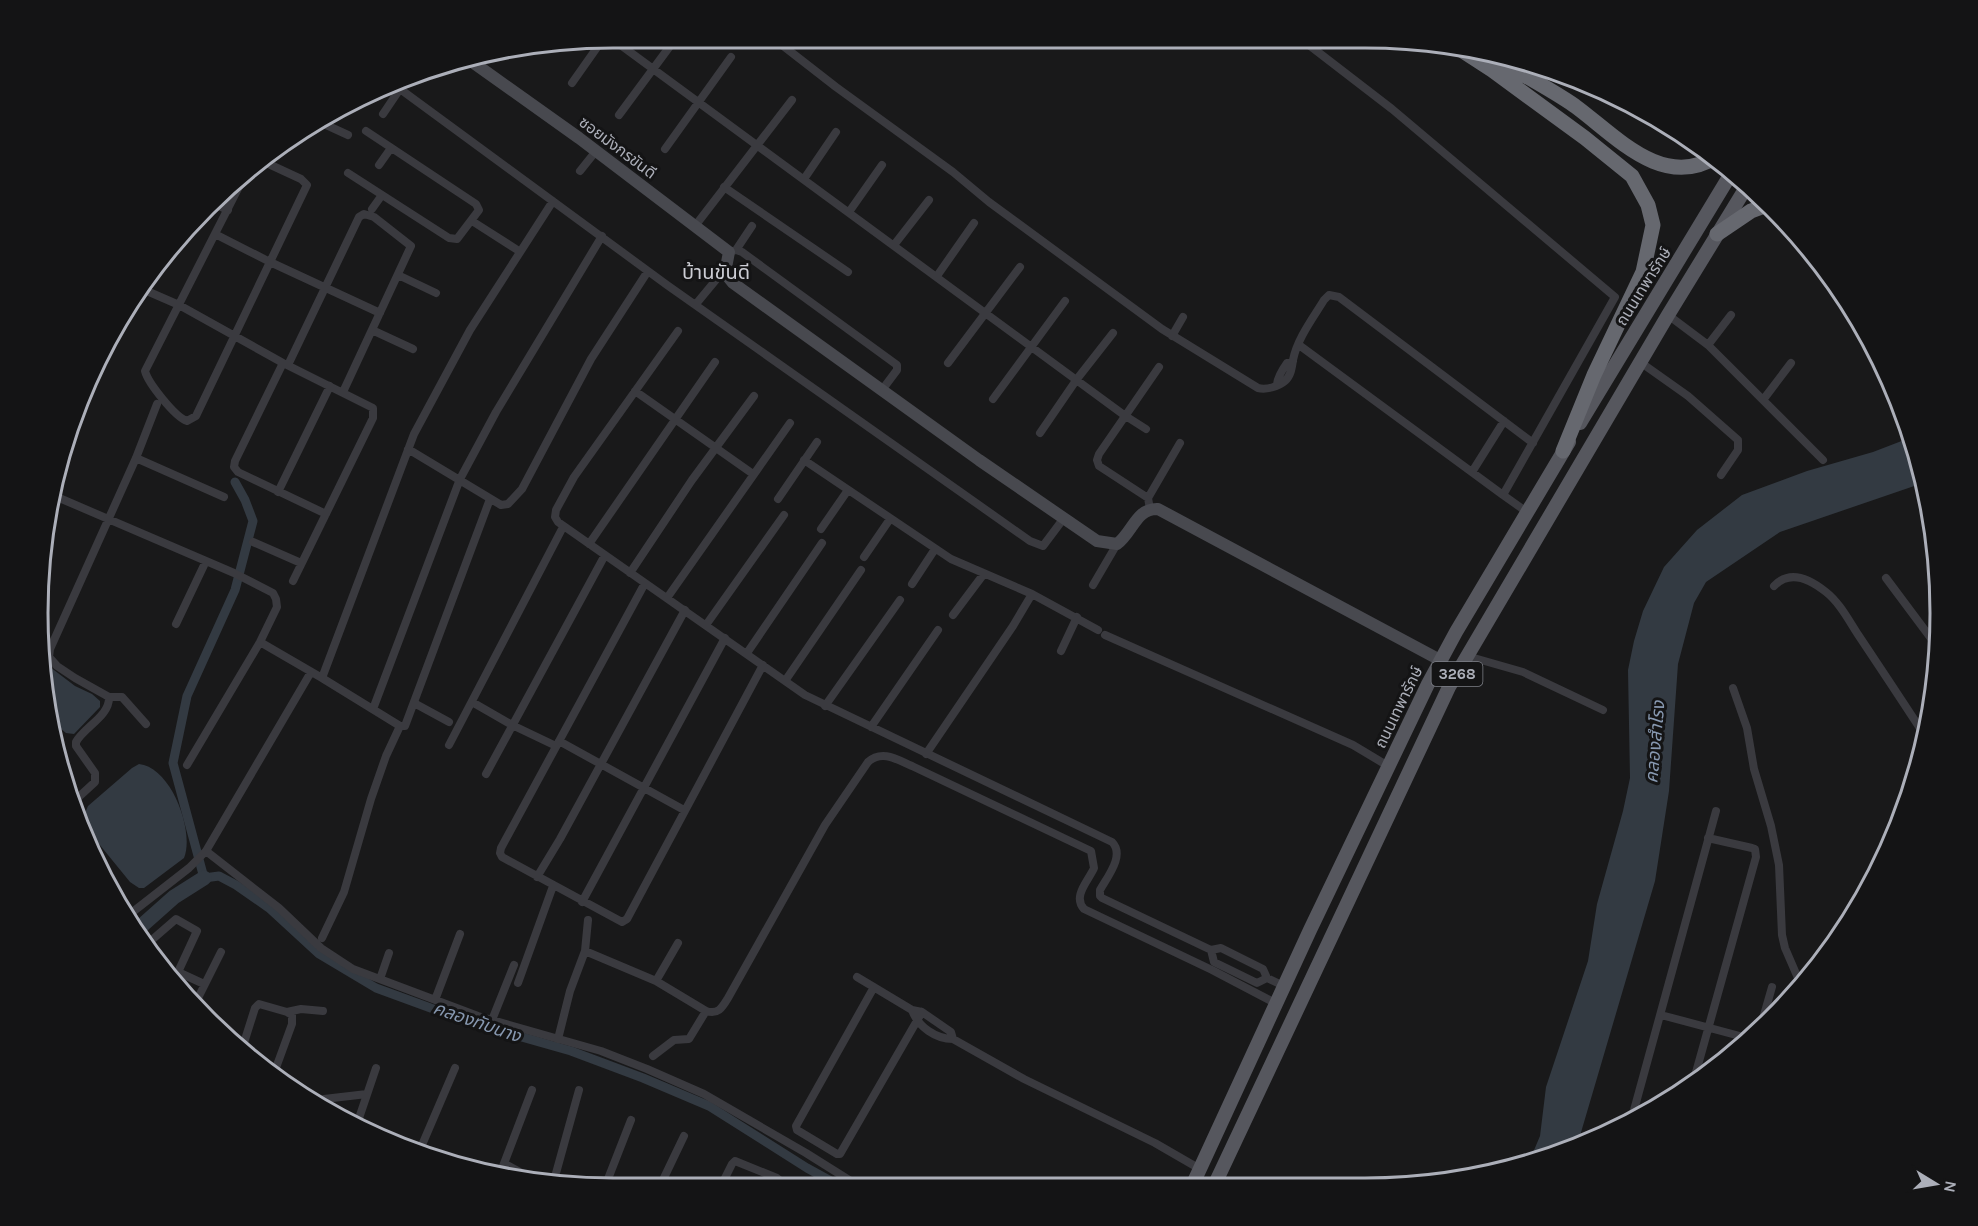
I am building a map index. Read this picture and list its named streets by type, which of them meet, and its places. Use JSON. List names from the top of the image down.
{
  "streets": {
    "main road": ["ถนนเทพารักษ์", "3268"],
    "street": ["ซอยมังกรขันดี"]
  },
  "districts": ["บ้านขันดี"],
  "water": ["คลองสำโรง", "คลองทับนาง"],
  "north": "right"
}
